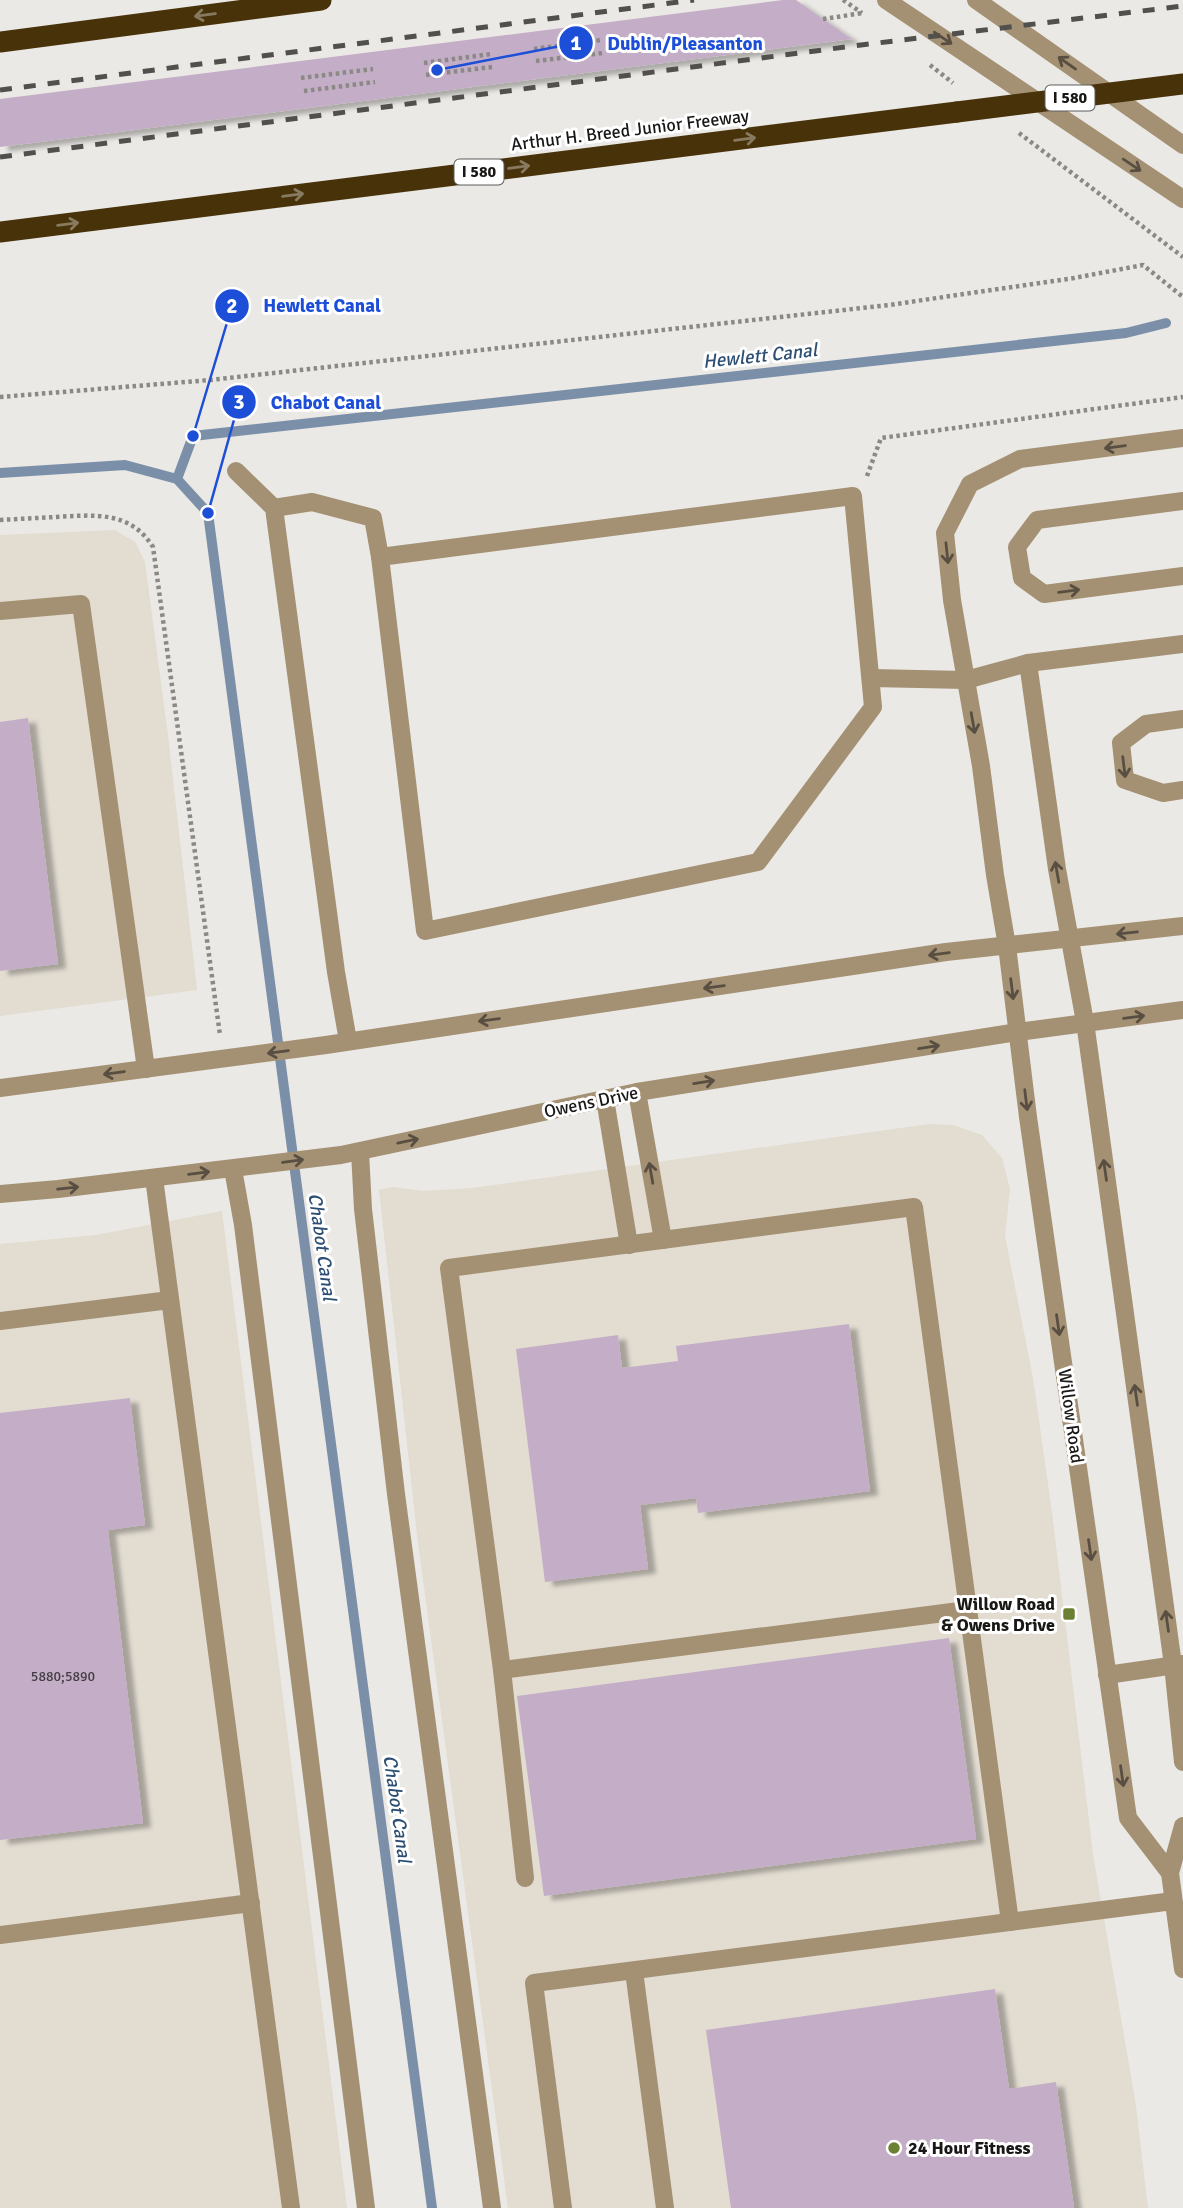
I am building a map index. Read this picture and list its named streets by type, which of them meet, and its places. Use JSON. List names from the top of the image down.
{
  "streets": {
    "highway": ["I 580", "Arthur H. Breed Junior Freeway"],
    "street": ["Owens Drive", "Willow Road"]
  },
  "crossings": [
    ["Owens Drive", "Willow Road"]
  ],
  "one_way": ["Arthur H. Breed Junior Freeway"],
  "water": ["Hewlett Canal", "Chabot Canal"],
  "places": {
    "other": [
      "Dublin/Pleasanton",
      "Hewlett Canal",
      "Chabot Canal",
      "24 Hour Fitness"
    ],
    "transit": ["Willow Road & Owens Drive"]
  },
  "house_numbers": ["5880;5890"]
}
